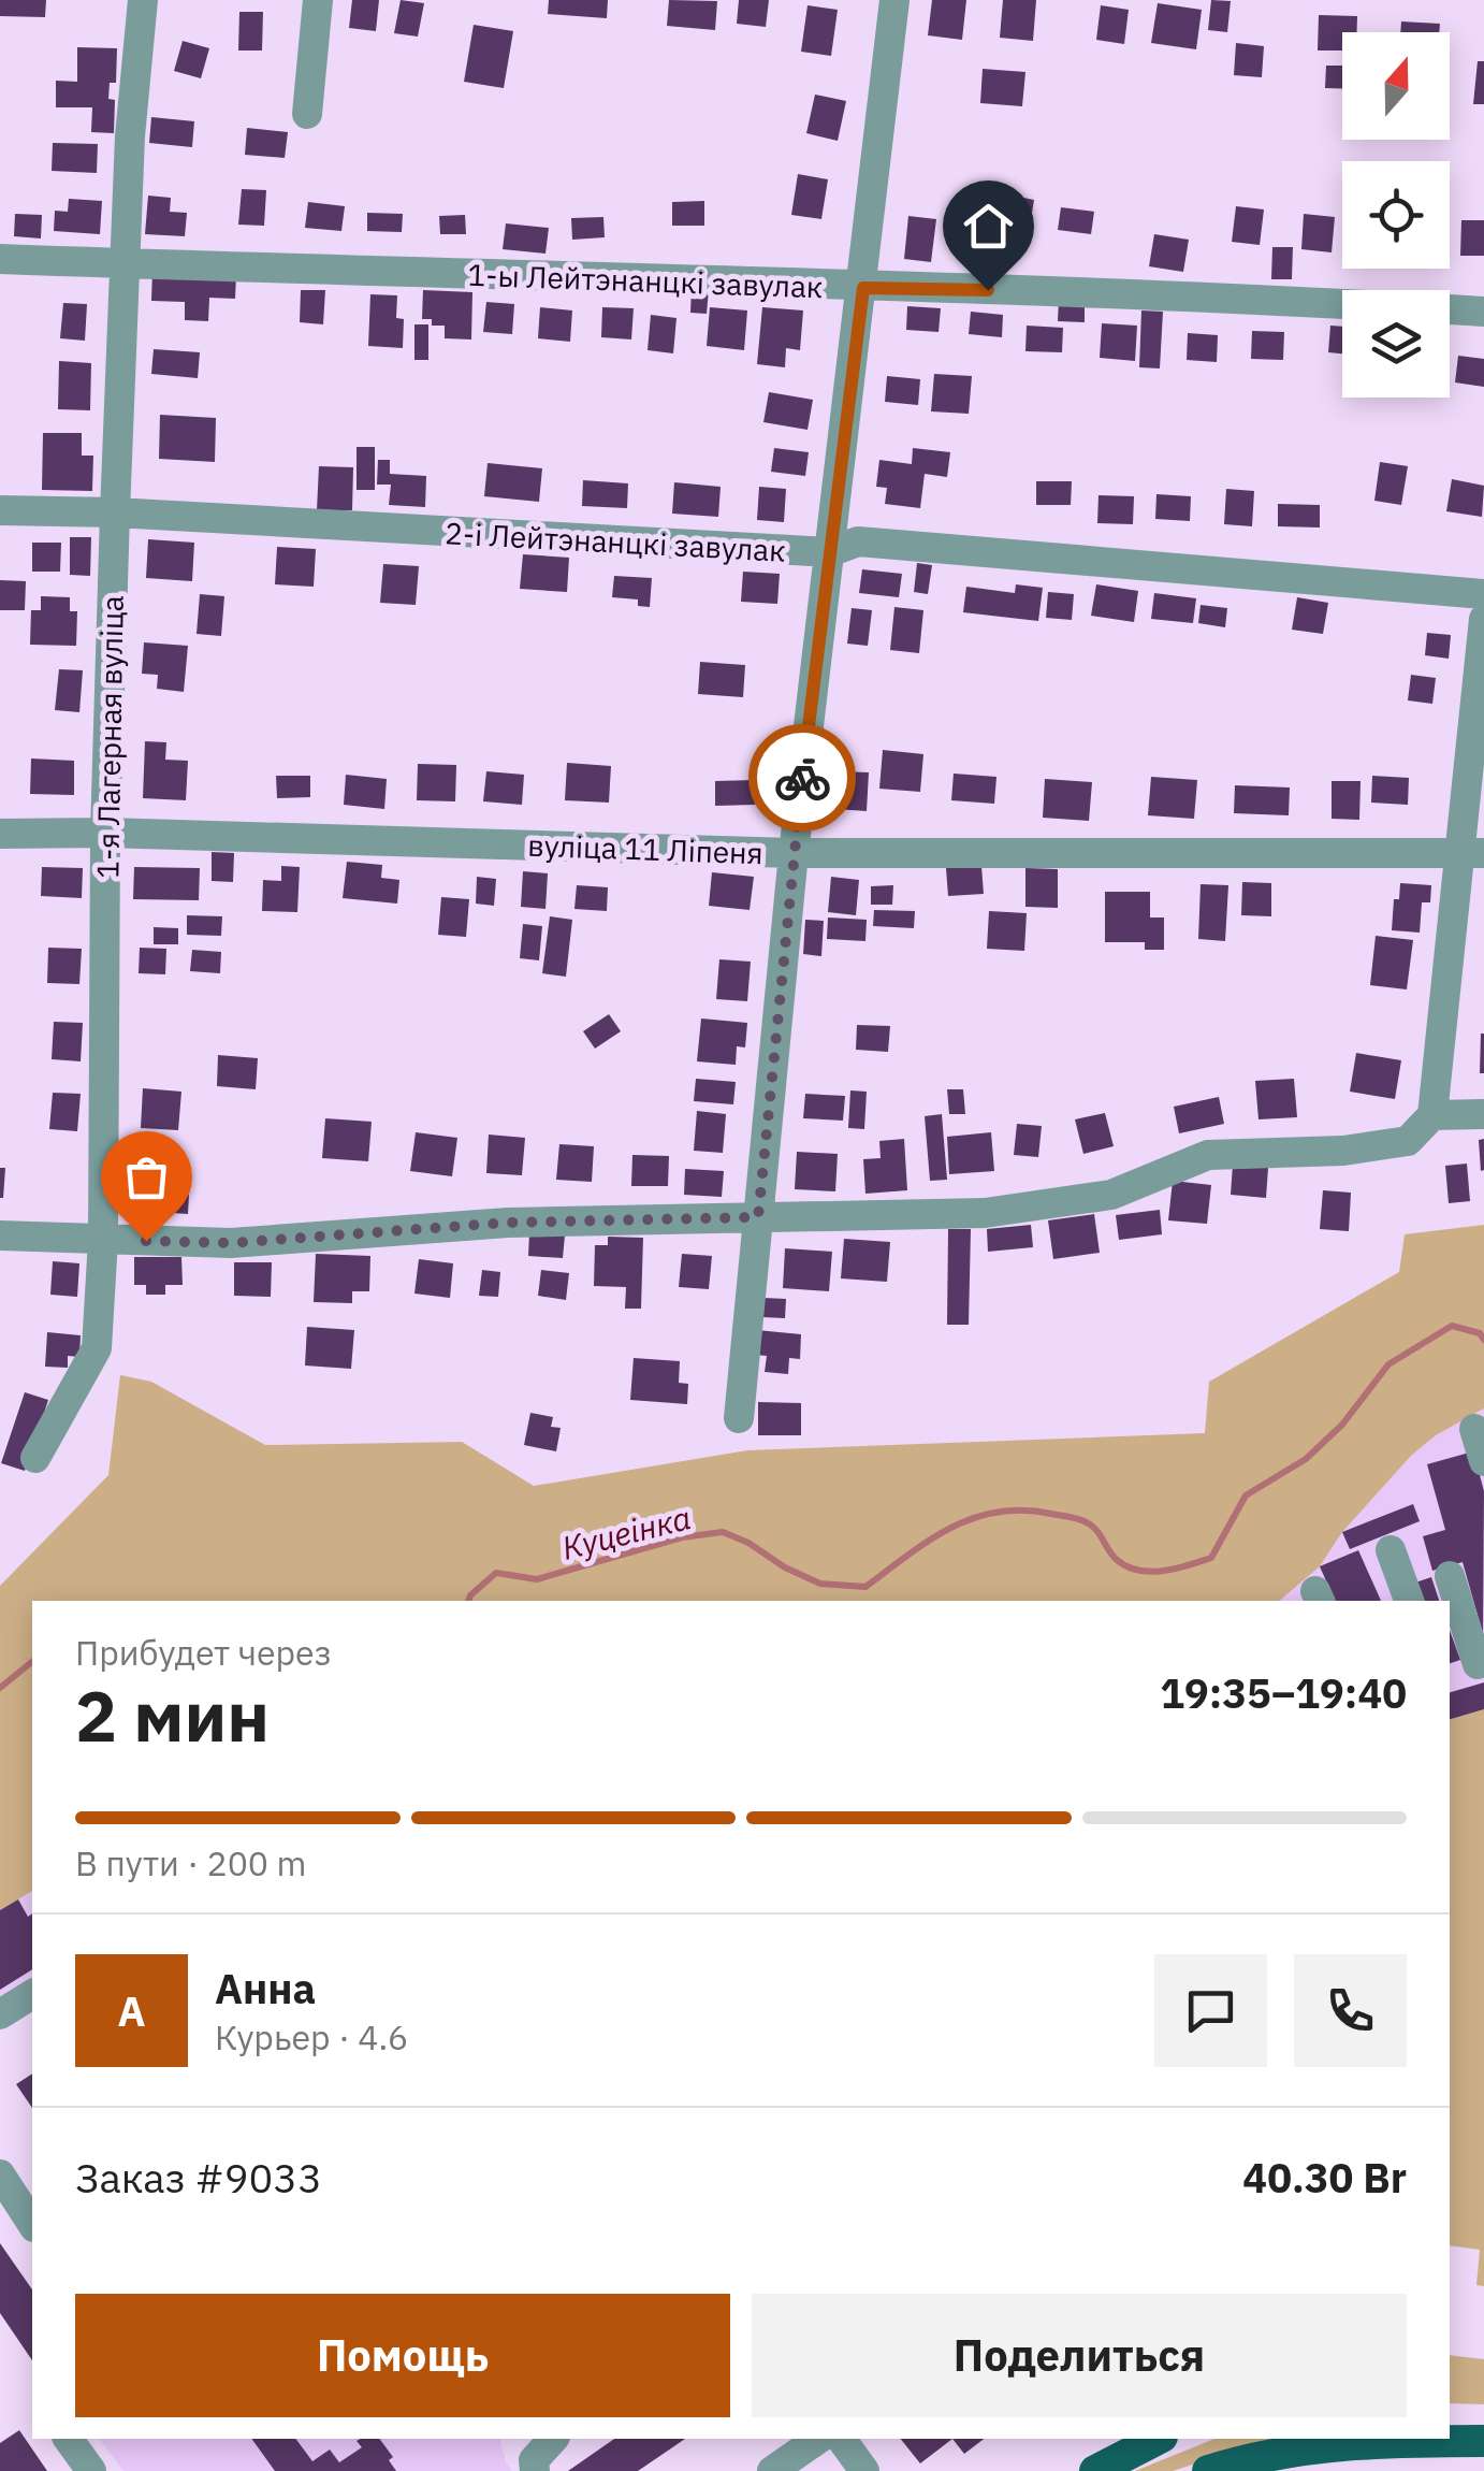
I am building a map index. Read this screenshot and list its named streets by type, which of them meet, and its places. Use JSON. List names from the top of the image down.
{
  "streets": {
    "street": [
      "1-ы Лейтэнанцкі завулак",
      "2-і Лейтэнанцкі завулак",
      "1-я Лагерная вуліца",
      "вуліца 11 Ліпеня"
    ]
  },
  "crossings": [
    ["1-ы Лейтэнанцкі завулак", "1-я Лагерная вуліца"],
    ["2-і Лейтэнанцкі завулак", "1-я Лагерная вуліца"],
    ["1-я Лагерная вуліца", "вуліца 11 Ліпеня"]
  ],
  "water": ["Куцеінка"],
  "north": "top",
  "page": {
    "heading": ["2 мин", "Прибудет через", "19:35–19:40"],
    "panel": [
      "Анна",
      "Курьер · 4.6",
      "Заказ #9033",
      "40.30 Br"
    ],
    "bar": "В пути · 200 m",
    "round": "А",
    "buttons": ["Помощь", "Поделиться"]
  }
}
